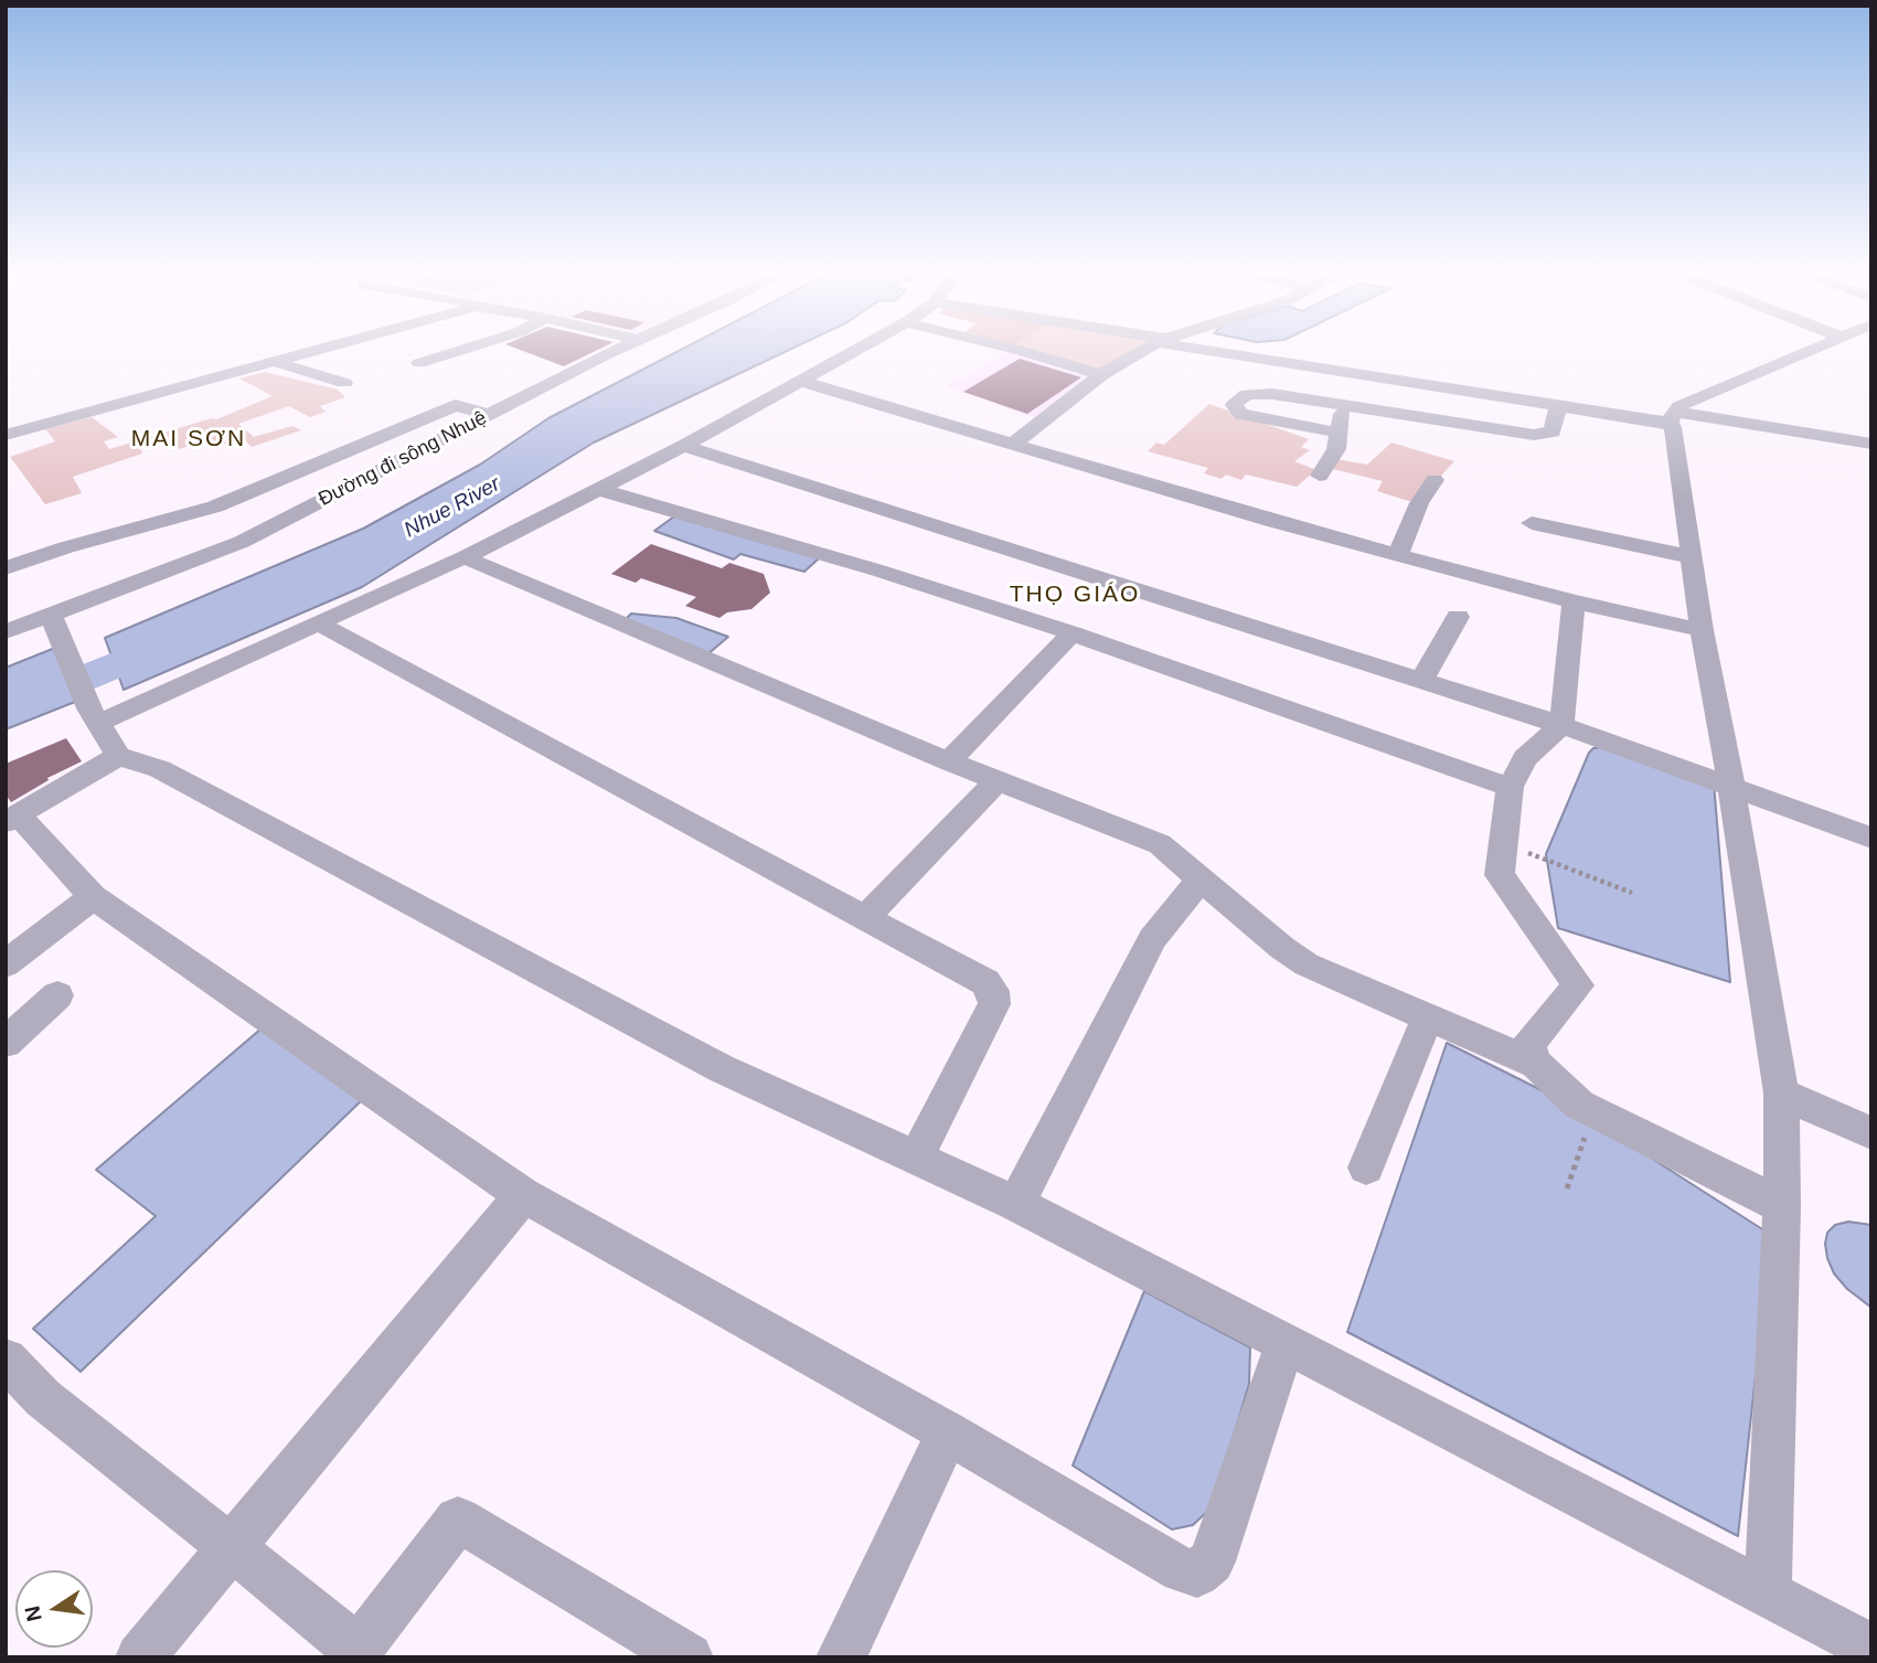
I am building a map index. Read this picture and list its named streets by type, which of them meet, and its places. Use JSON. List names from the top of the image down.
{
  "streets": {
    "street": ["Đường đi sông Nhuệ"]
  },
  "districts": ["MAI SƠN", "THỌ GIÁO"],
  "water": ["Nhue River"],
  "north": "left"
}
